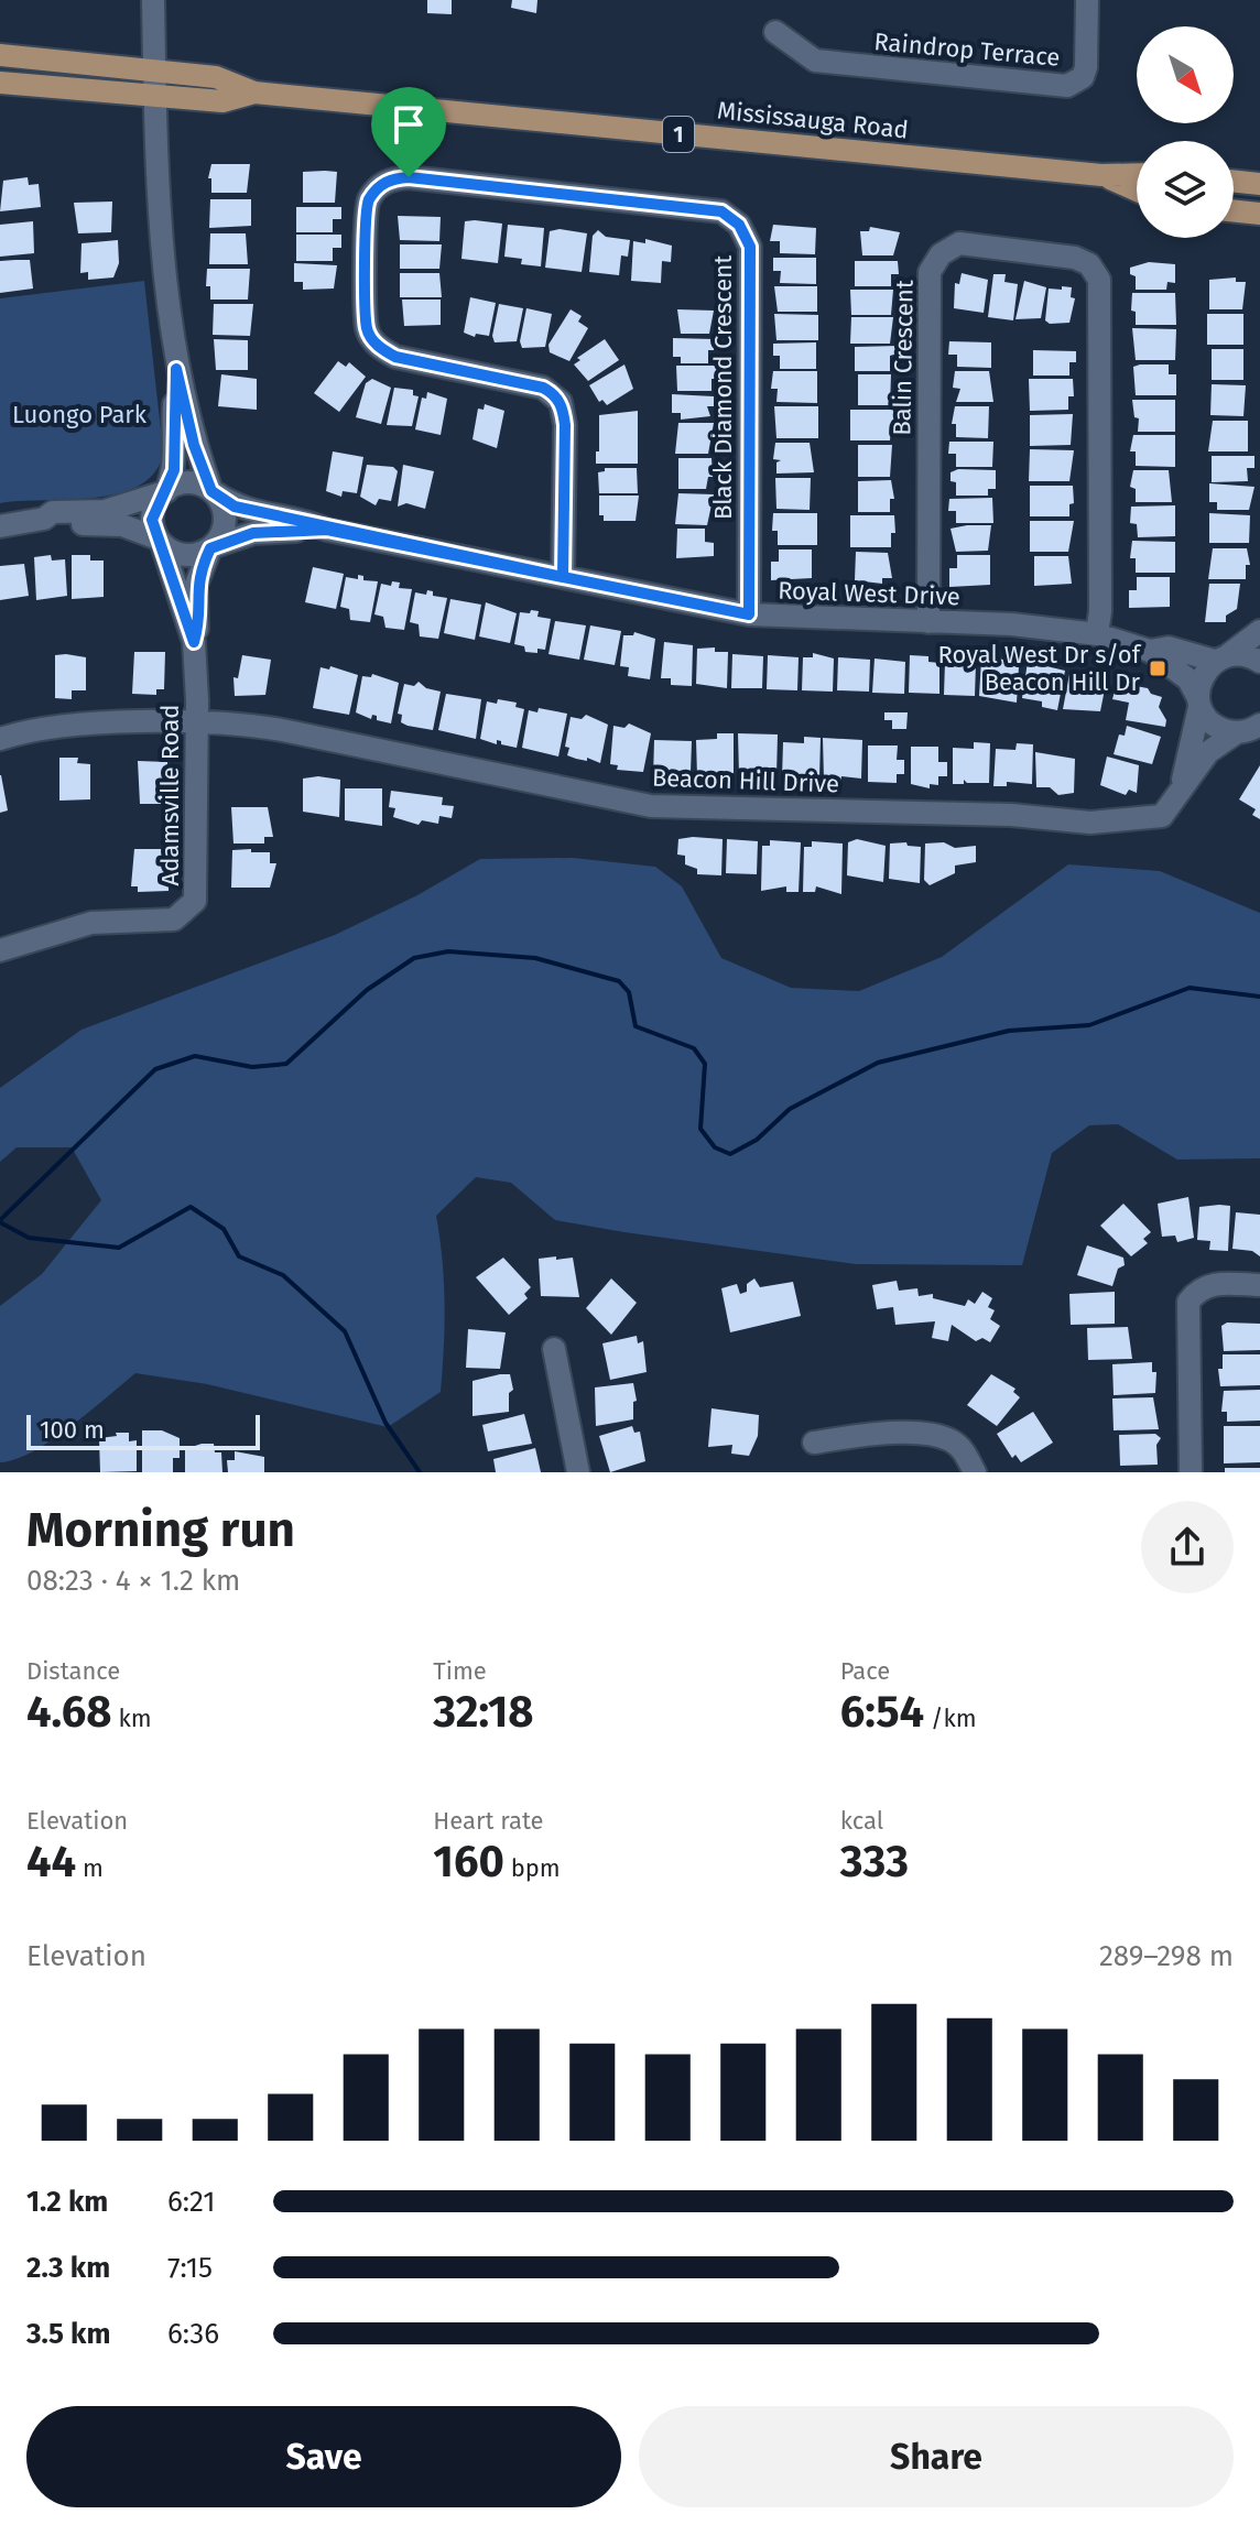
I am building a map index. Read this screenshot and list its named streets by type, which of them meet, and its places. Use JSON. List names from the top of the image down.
{
  "streets": {
    "main road": ["Mississauga Road", "1"],
    "street": [
      "Raindrop Terrace",
      "Balin Crescent",
      "Black Diamond Crescent",
      "Royal West Drive",
      "Beacon Hill Drive",
      "Adamsville Road"
    ]
  },
  "crossings": [
    ["Balin Crescent", "Royal West Drive"],
    ["Black Diamond Crescent", "Royal West Drive"],
    ["Royal West Drive", "Beacon Hill Drive"],
    ["Royal West Drive", "Adamsville Road"],
    ["Beacon Hill Drive", "Adamsville Road"]
  ],
  "parks": ["Luongo Park"],
  "places": {
    "transit": ["Royal West Dr s/of Beacon Hill Dr"]
  },
  "scale_bar": "100 m",
  "north": "bottom right",
  "page": {
    "scale": "100 m",
    "heading": ["Morning run", "08:23 · 4 × 1.2 km"],
    "stats": [
      ["Distance", "4.68 km"],
      ["Time", "32:18"],
      ["Pace", "6:54 /km"],
      ["Elevation", "44 m"],
      ["Heart rate", "160 bpm"],
      ["kcal", "333"]
    ],
    "chart": ["Elevation", "289–298 m"],
    "list": [
      {
        "name": "1.2 km",
        "note": "6:21"
      },
      {
        "name": "2.3 km",
        "note": "7:15"
      },
      {
        "name": "3.5 km",
        "note": "6:36"
      }
    ],
    "buttons": ["Save", "Share"]
  }
}
